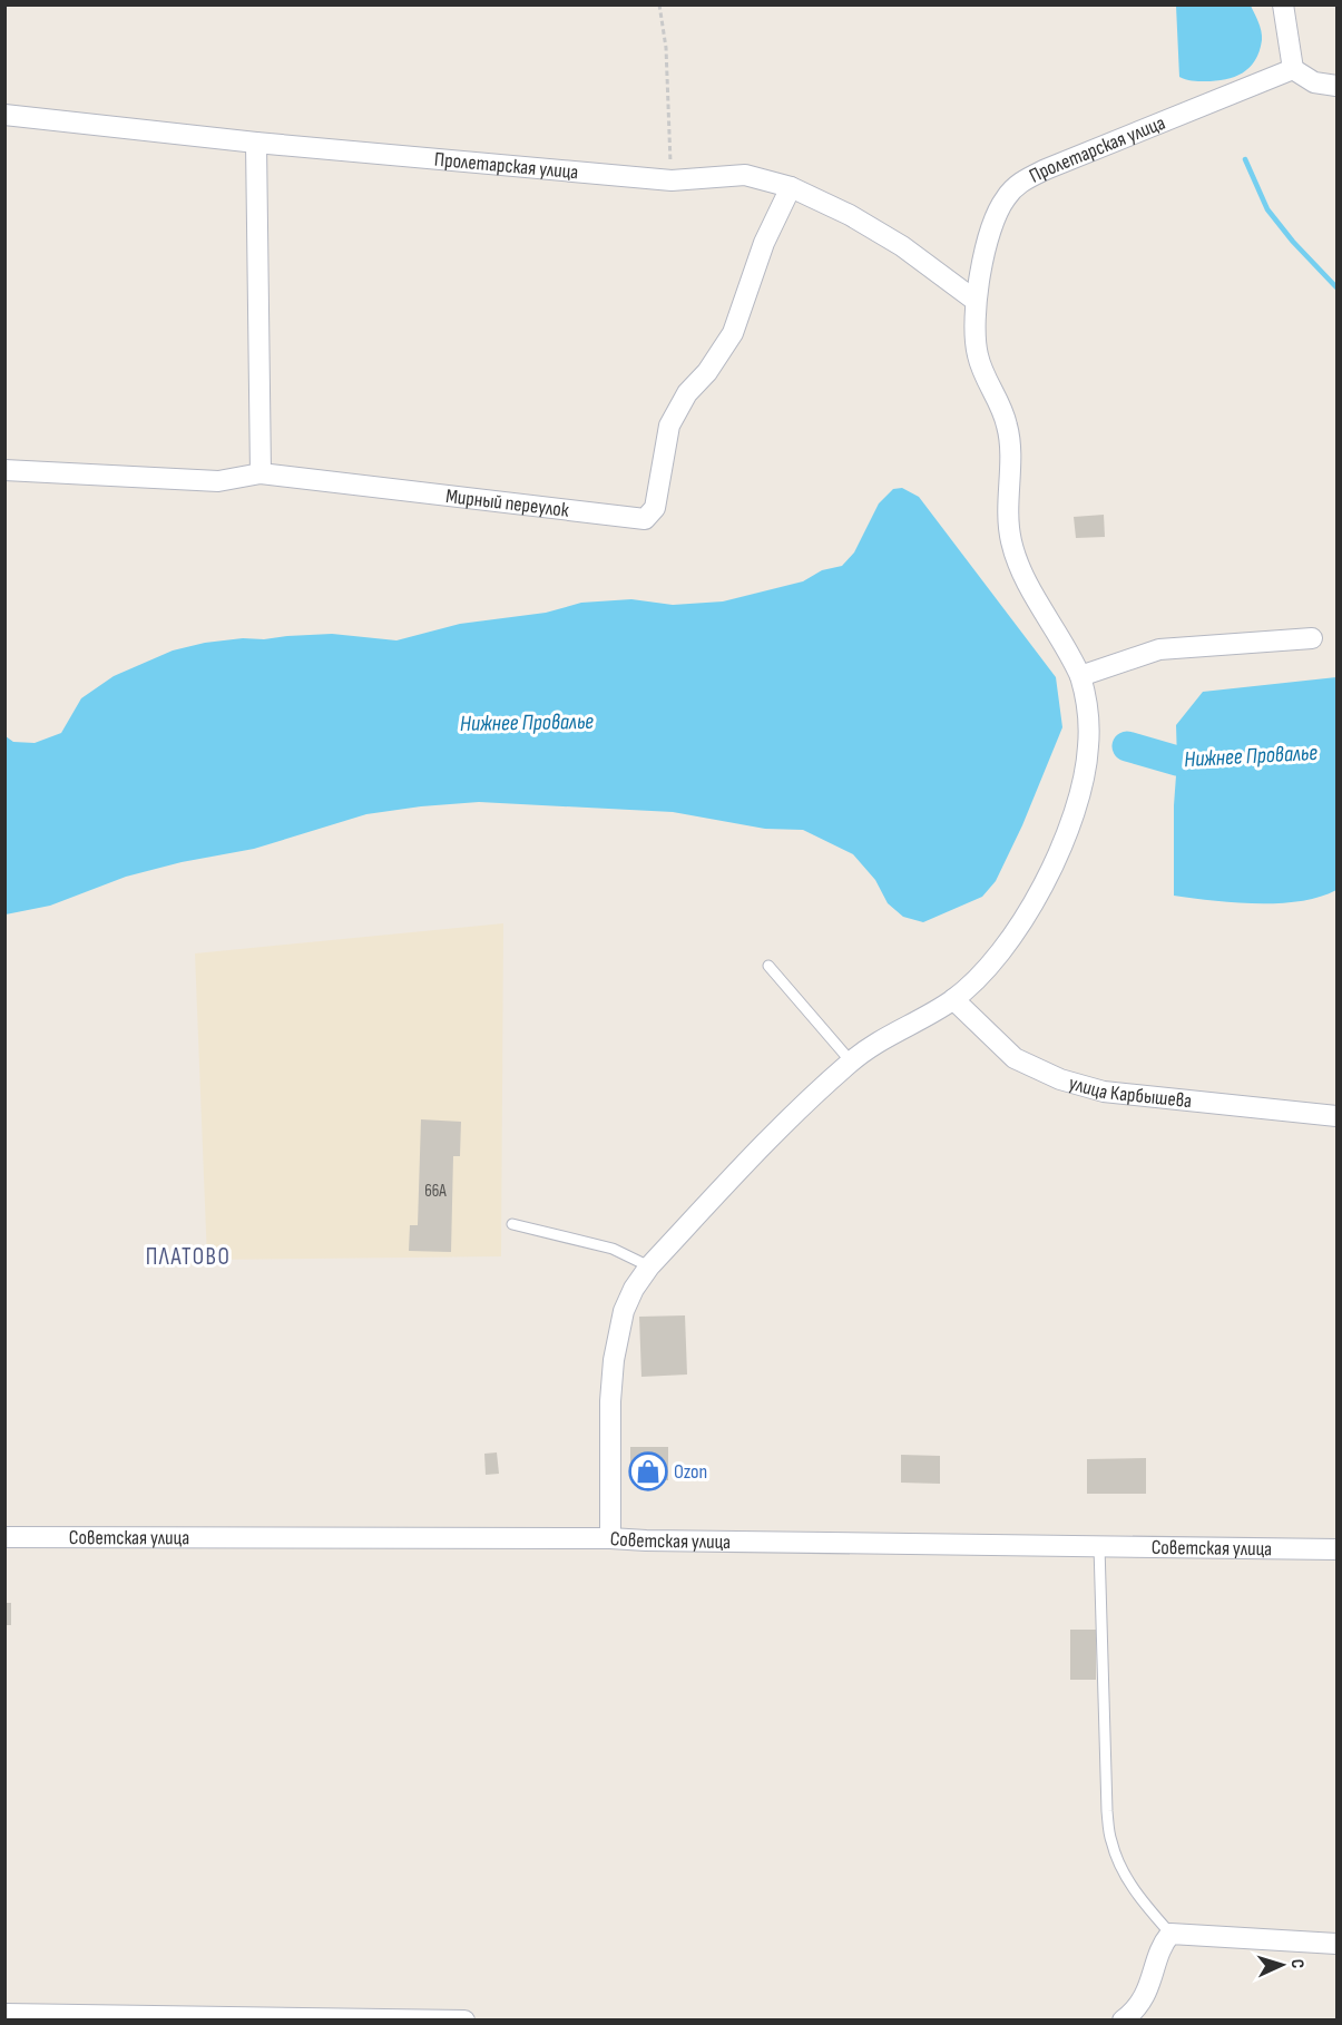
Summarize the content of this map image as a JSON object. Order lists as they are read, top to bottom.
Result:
{
  "streets": {
    "street": [
      "Пролетарская улица",
      "Мирный переулок",
      "улица Карбышева",
      "Советская улица"
    ]
  },
  "crossings": [
    ["Пролетарская улица", "Мирный переулок"],
    ["Пролетарская улица", "улица Карбышева"],
    ["Пролетарская улица", "Советская улица"]
  ],
  "districts": ["ПЛАТОВО"],
  "water": ["Нижнее Провалье"],
  "places": {
    "shop": ["Ozon"]
  },
  "house_numbers": ["66А"],
  "north": "right"
}
